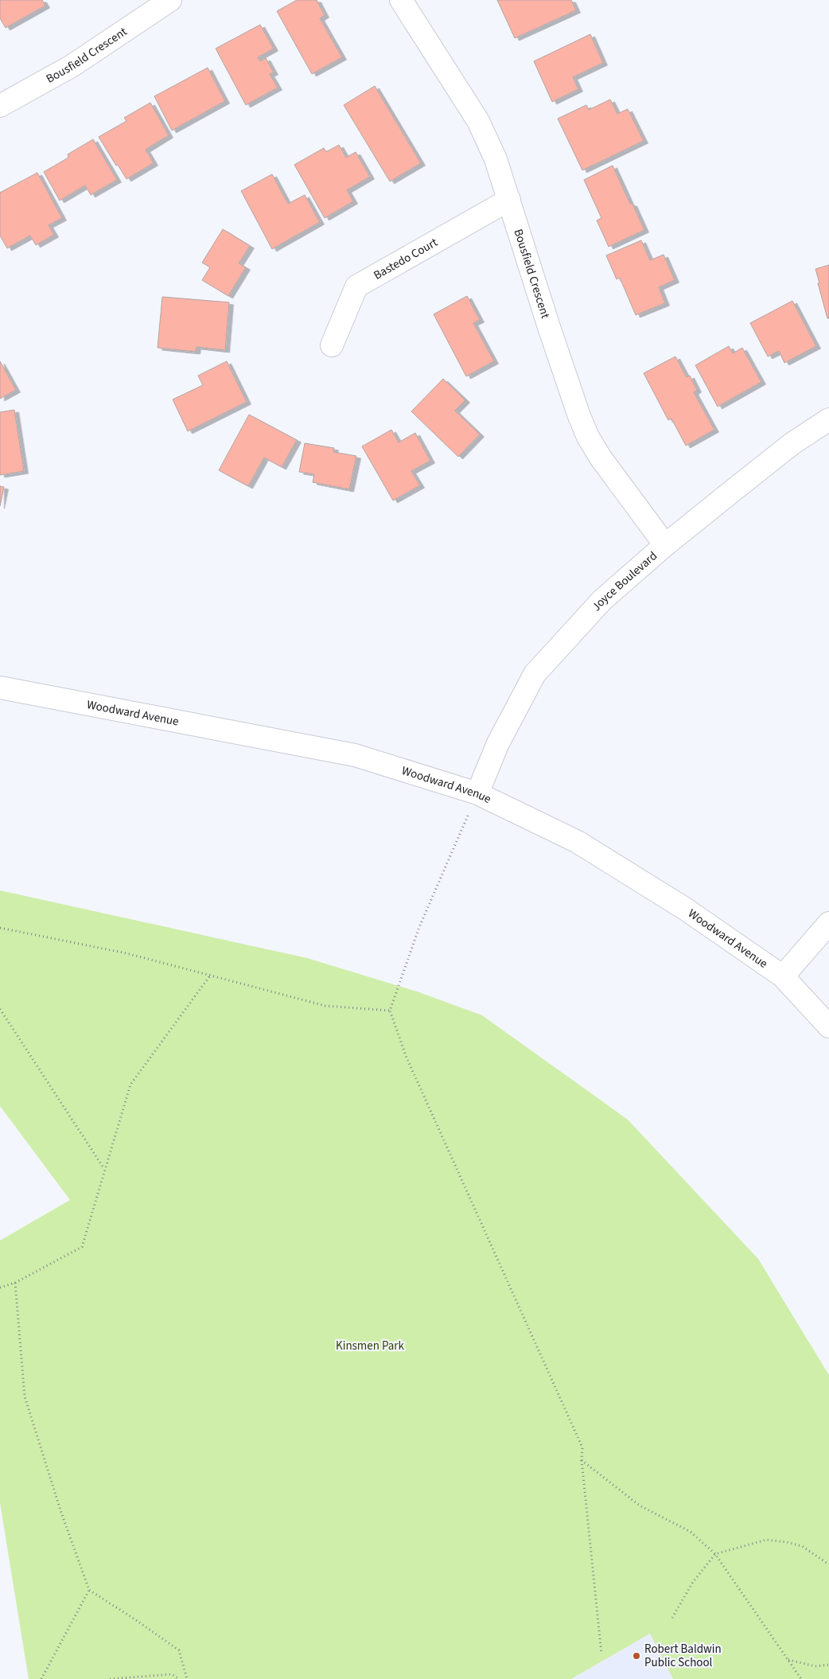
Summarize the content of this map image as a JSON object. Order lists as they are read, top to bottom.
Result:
{
  "streets": {
    "street": [
      "Bousfield Crescent",
      "Bastedo Court",
      "Joyce Boulevard",
      "Woodward Avenue"
    ]
  },
  "crossings": [
    ["Bousfield Crescent", "Bastedo Court"],
    ["Bousfield Crescent", "Joyce Boulevard"],
    ["Joyce Boulevard", "Woodward Avenue"]
  ],
  "parks": ["Kinsmen Park"],
  "places": ["Robert Baldwin Public School"]
}
